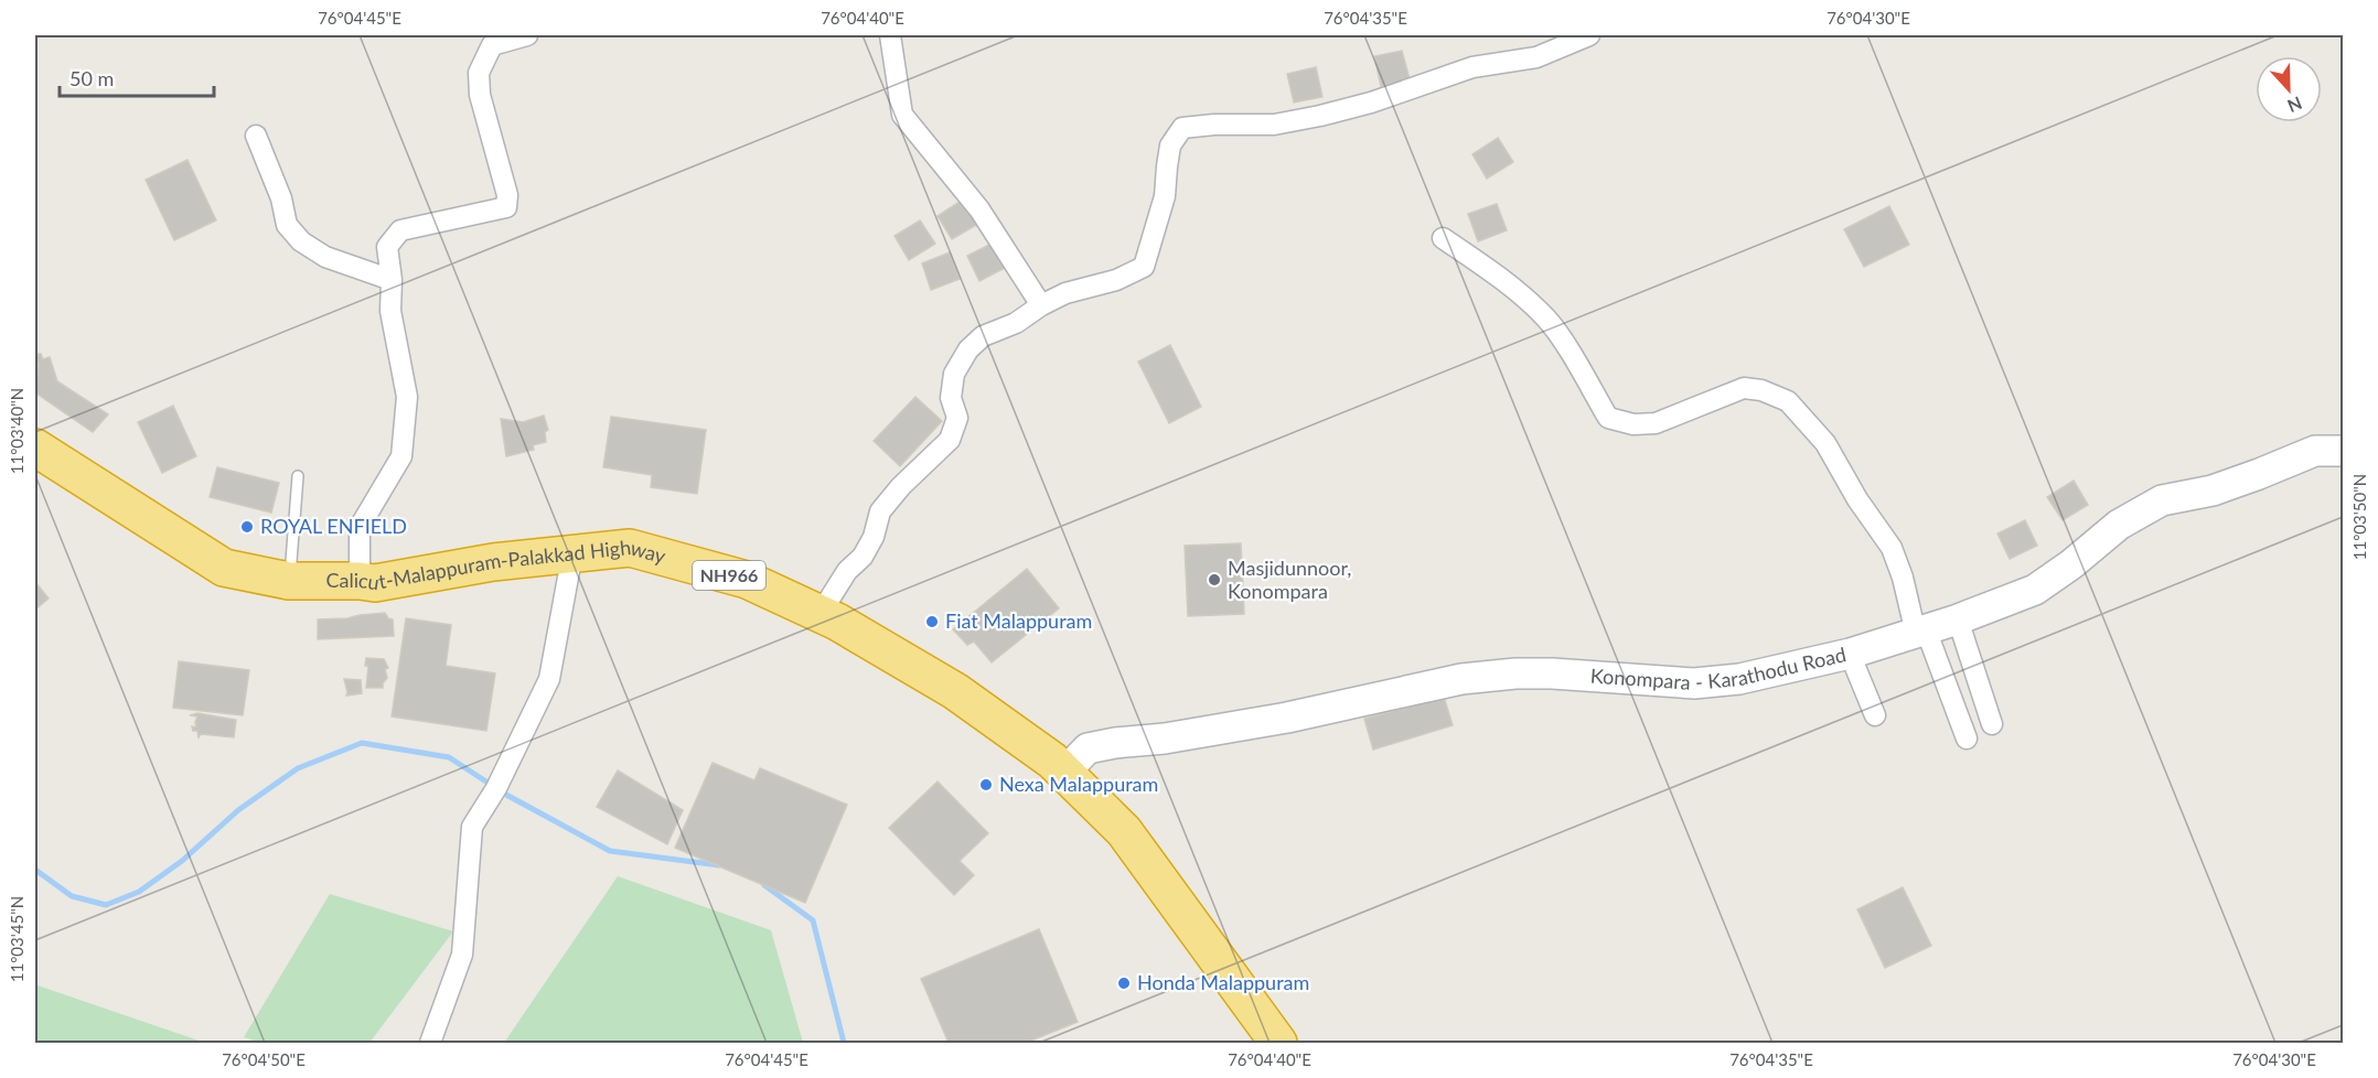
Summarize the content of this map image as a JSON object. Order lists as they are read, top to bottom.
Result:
{
  "streets": {
    "highway": ["Calicut-Malappuram-Palakkad Highway", "NH966"],
    "main road": ["Konompara - Karathodu Road"]
  },
  "crossings": [
    ["Calicut-Malappuram-Palakkad Highway", "Konompara - Karathodu Road"]
  ],
  "places": [
    "ROYAL ENFIELD",
    "Masjidunnoor, Konompara",
    "Fiat Malappuram",
    "Nexa Malappuram",
    "Honda Malappuram"
  ],
  "scale_bar": "50 m",
  "north": "bottom",
  "coordinates": [
    "76°04'45\"E",
    "76°04'40\"E",
    "76°04'35\"E",
    "76°04'30\"E",
    "11°03'40\"N",
    "11°03'50\"N",
    "11°03'45\"N",
    "76°04'50\"E"
  ]
}
